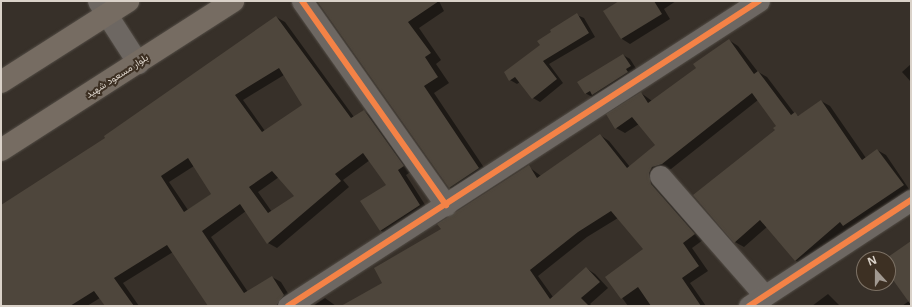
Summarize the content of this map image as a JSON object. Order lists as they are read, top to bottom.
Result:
{
  "streets": {
    "main road": ["بلوار مسعود شهید"]
  },
  "north": "top"
}
